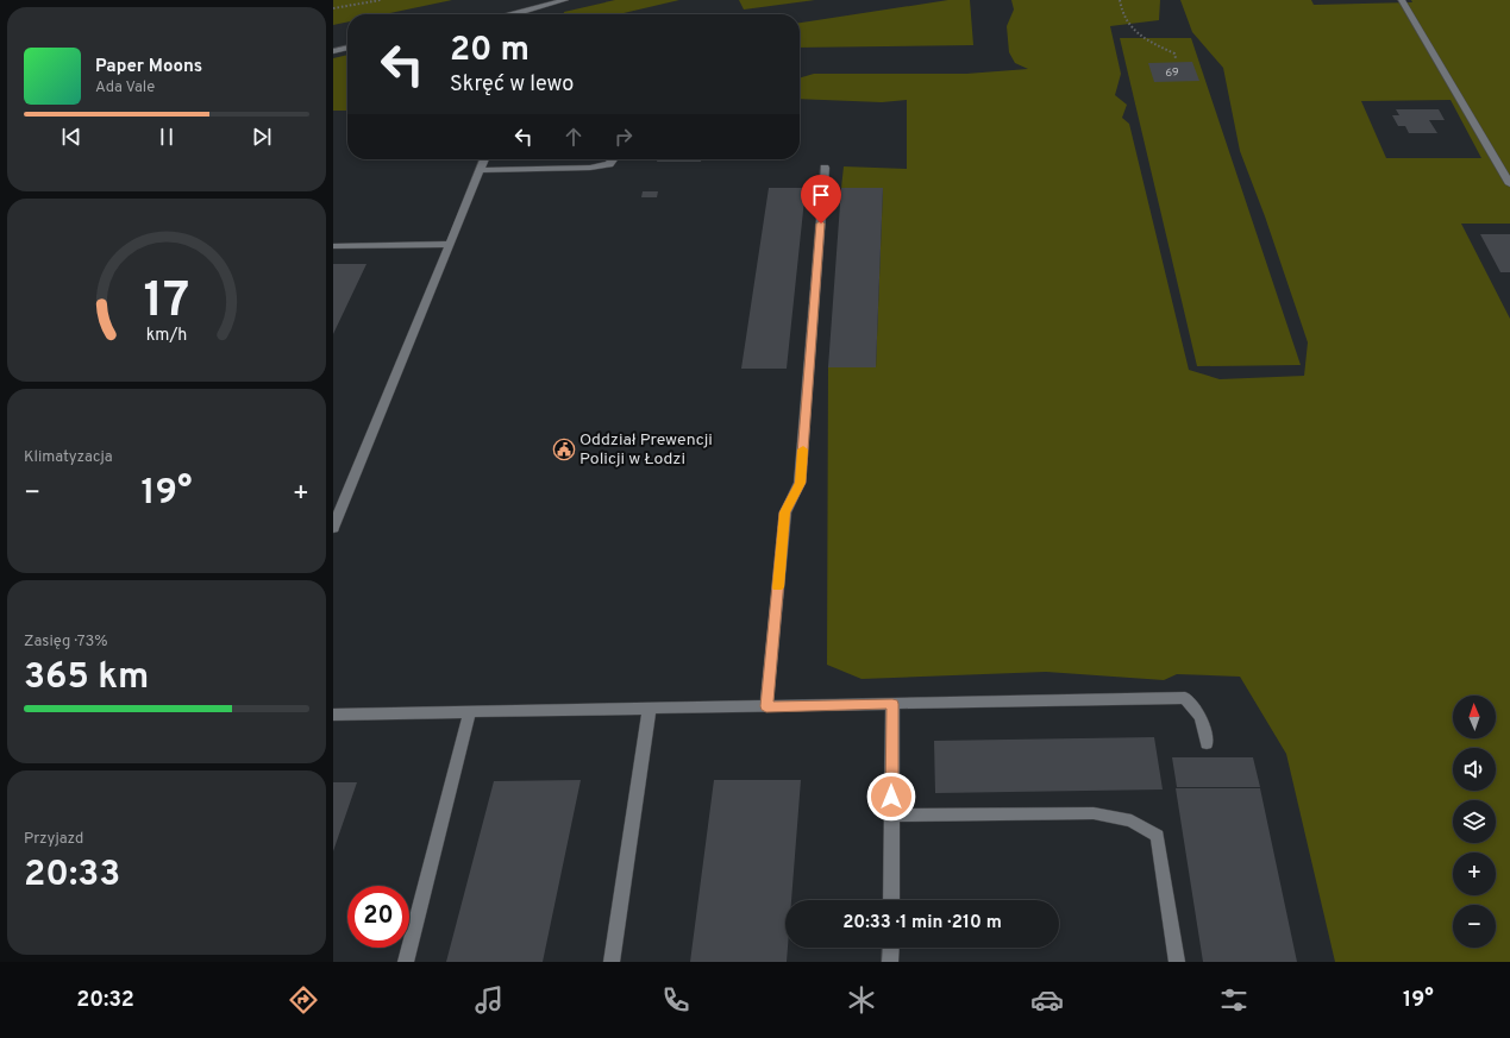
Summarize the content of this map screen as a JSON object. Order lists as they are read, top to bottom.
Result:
{
  "places": {
    "public building": ["Oddział Prewencji Policji w Łodzi"]
  },
  "house_numbers": ["69"],
  "north": "top",
  "page": {
    "turn": ["20 m", "Skręć w lewo"],
    "song": ["Paper Moons", "Ada Vale"],
    "tile": [
      "Klimatyzacja",
      ["Zasięg · 73%", "365 km"],
      ["Przyjazd", "20:33"]
    ],
    "heat": ["−", "19°", "+"],
    "map_buttons": ["+", "−"],
    "limit": "20",
    "trip": "20:33 · 1 min · 210 m",
    "tabs": ["20:32", "19°"],
    "gauge": ["17", "km/h"]
  }
}
